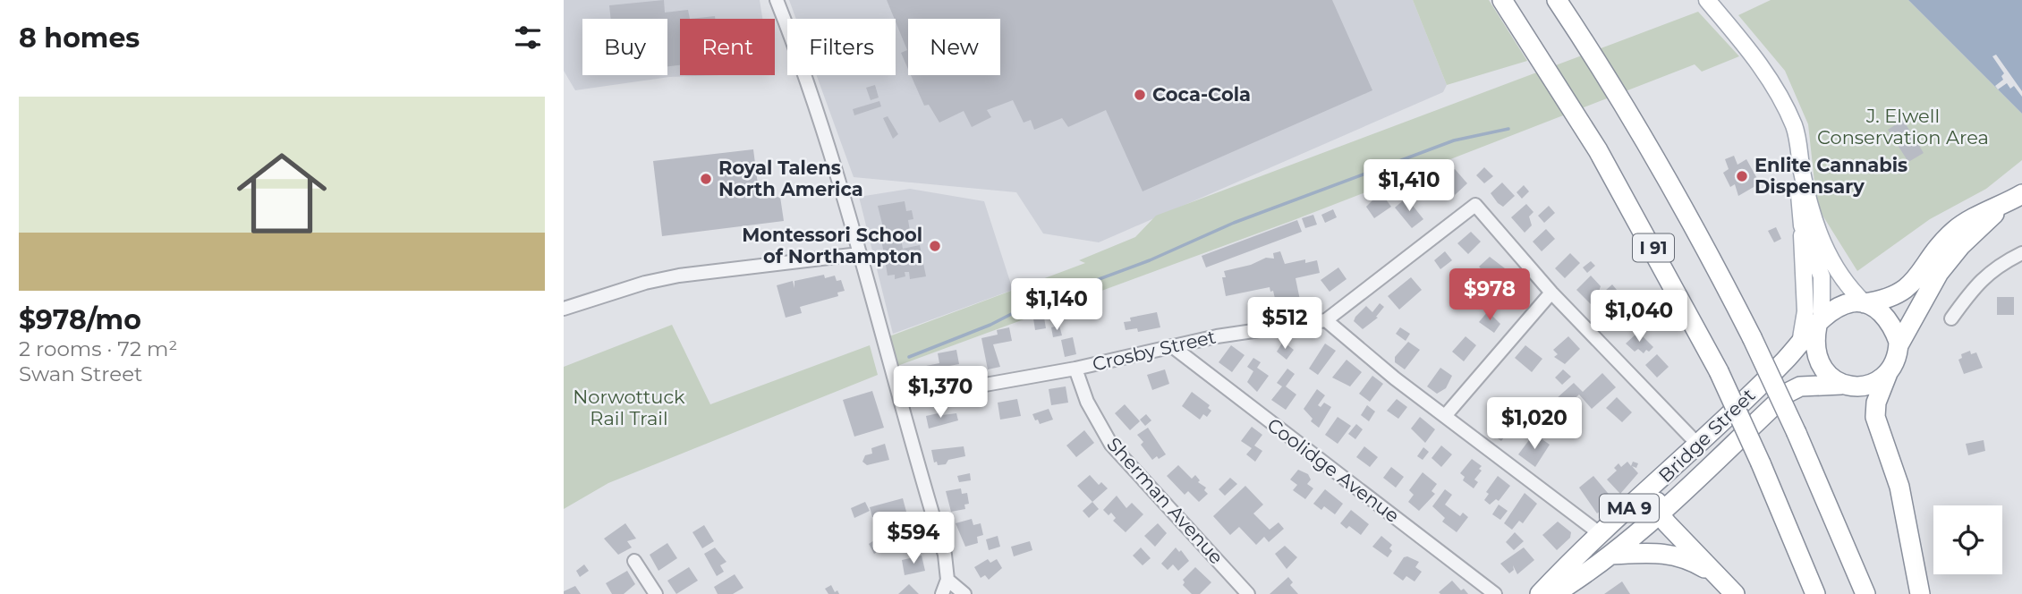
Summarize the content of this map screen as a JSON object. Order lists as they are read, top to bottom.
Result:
{
  "streets": {
    "highway": ["I 91", "Bridge Street", "MA 9"],
    "street": ["Crosby Street", "Coolidge Avenue", "Sherman Avenue"]
  },
  "crossings": [
    ["Crosby Street", "Coolidge Avenue"],
    ["Crosby Street", "Sherman Avenue"]
  ],
  "parks": ["J. Elwell Conservation Area", "Norwottuck Rail Trail"],
  "places": [
    "Coca-Cola",
    "Enlite Cannabis Dispensary",
    "Royal Talens North America",
    "Montessori School of Northampton"
  ],
  "page": {
    "heading": "8 homes",
    "chip": [
      "Buy",
      "Rent",
      "Filters",
      "New"
    ],
    "list": [
      {
        "name": "$978/mo",
        "note": "2 rooms · 72 m² · Swan Street"
      }
    ],
    "price": [
      "$1,410",
      "$978",
      "$1,140",
      "$1,040",
      "$512",
      "$1,370",
      "$1,020",
      "$594"
    ]
  }
}
